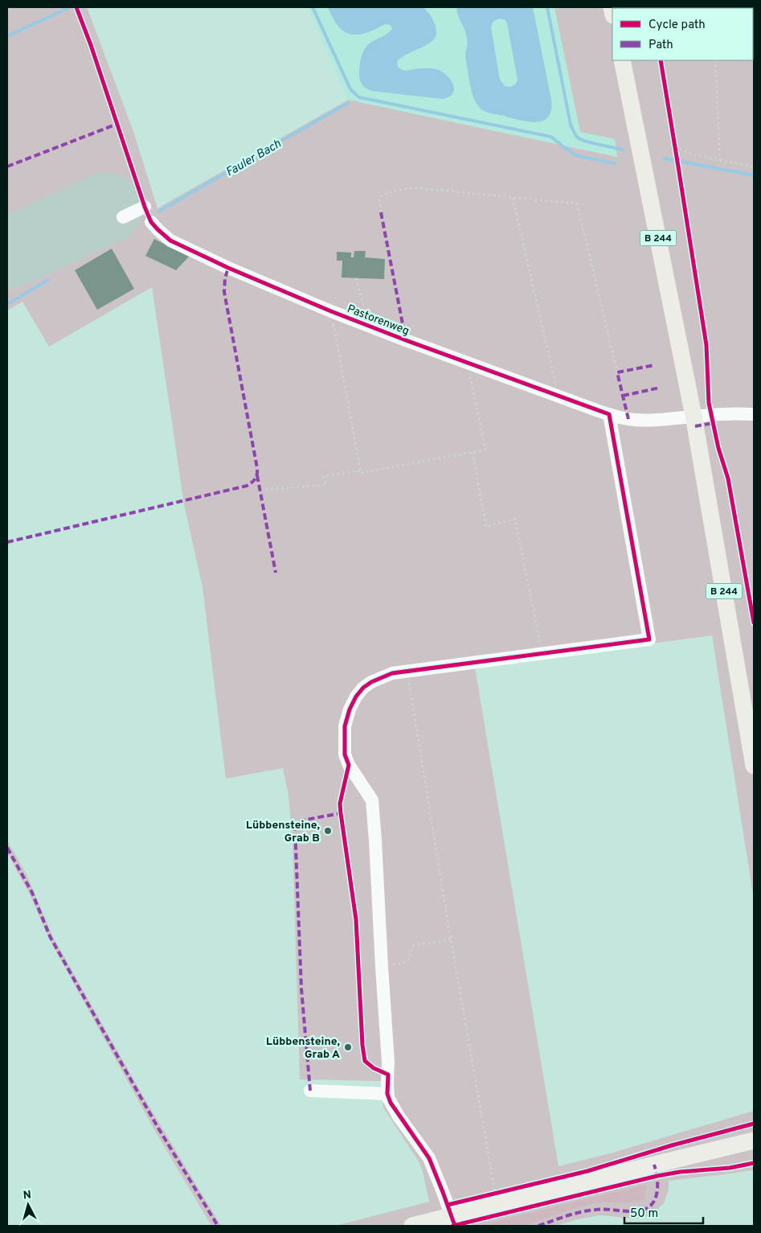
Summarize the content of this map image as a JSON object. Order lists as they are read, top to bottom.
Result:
{
  "streets": {
    "main road": ["B 244"],
    "street": ["Pastorenweg"]
  },
  "crossings": [
    ["B 244", "Pastorenweg"]
  ],
  "water": ["Fauler Bach"],
  "places": ["Lübbensteine, Grab B", "Lübbensteine, Grab A"],
  "legend": ["Cycle path", "Path"],
  "scale_bar": "50 m",
  "north": "top"
}
